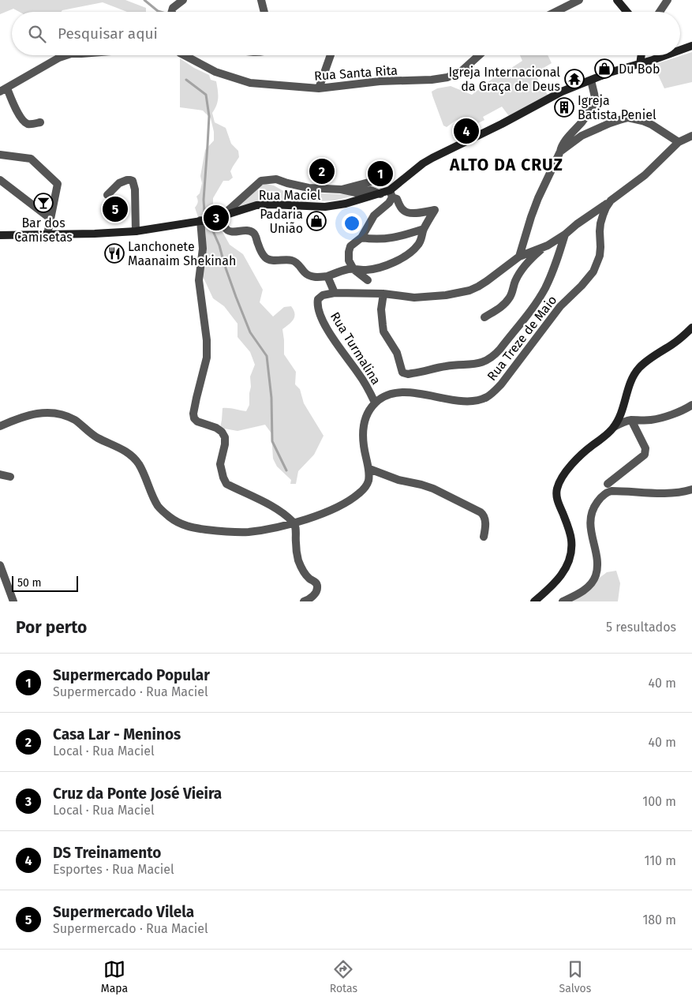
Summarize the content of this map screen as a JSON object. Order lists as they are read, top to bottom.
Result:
{
  "streets": {
    "main road": ["Rua Maciel"],
    "street": ["Rua Santa Rita", "Rua Treze de Maio", "Rua Turmalina"]
  },
  "crossings": [
    ["Rua Treze de Maio", "Rua Turmalina"]
  ],
  "districts": ["ALTO DA CRUZ"],
  "places": {
    "shop": ["Du Bob", "Padaria União"],
    "temple": ["Igreja Internacional da Graça de Deus"],
    "building": ["Igreja Batista Peniel"],
    "bar": ["Bar dos Camisetas"],
    "restaurant": ["Lanchonete Maanaim Shekinah"]
  },
  "scale_bar": "50 m",
  "page": {
    "search": "Pesquisar aqui",
    "pins": [
      "4",
      "2",
      "1",
      "5",
      "3"
    ],
    "scale": "50 m",
    "heading": ["Por perto", "5 resultados"],
    "list": [
      {
        "mark": "1",
        "name": "Supermercado Popular",
        "note": "Supermercado · Rua Maciel",
        "value": "40 m"
      },
      {
        "mark": "2",
        "name": "Casa Lar - Meninos",
        "note": "Local · Rua Maciel",
        "value": "40 m"
      },
      {
        "mark": "3",
        "name": "Cruz da Ponte José Vieira",
        "note": "Local · Rua Maciel",
        "value": "100 m"
      },
      {
        "mark": "4",
        "name": "DS Treinamento",
        "note": "Esportes · Rua Maciel",
        "value": "110 m"
      },
      {
        "mark": "5",
        "name": "Supermercado Vilela",
        "note": "Supermercado · Rua Maciel",
        "value": "180 m"
      }
    ],
    "nav": ["Mapa", "Rotas", "Salvos"]
  }
}
